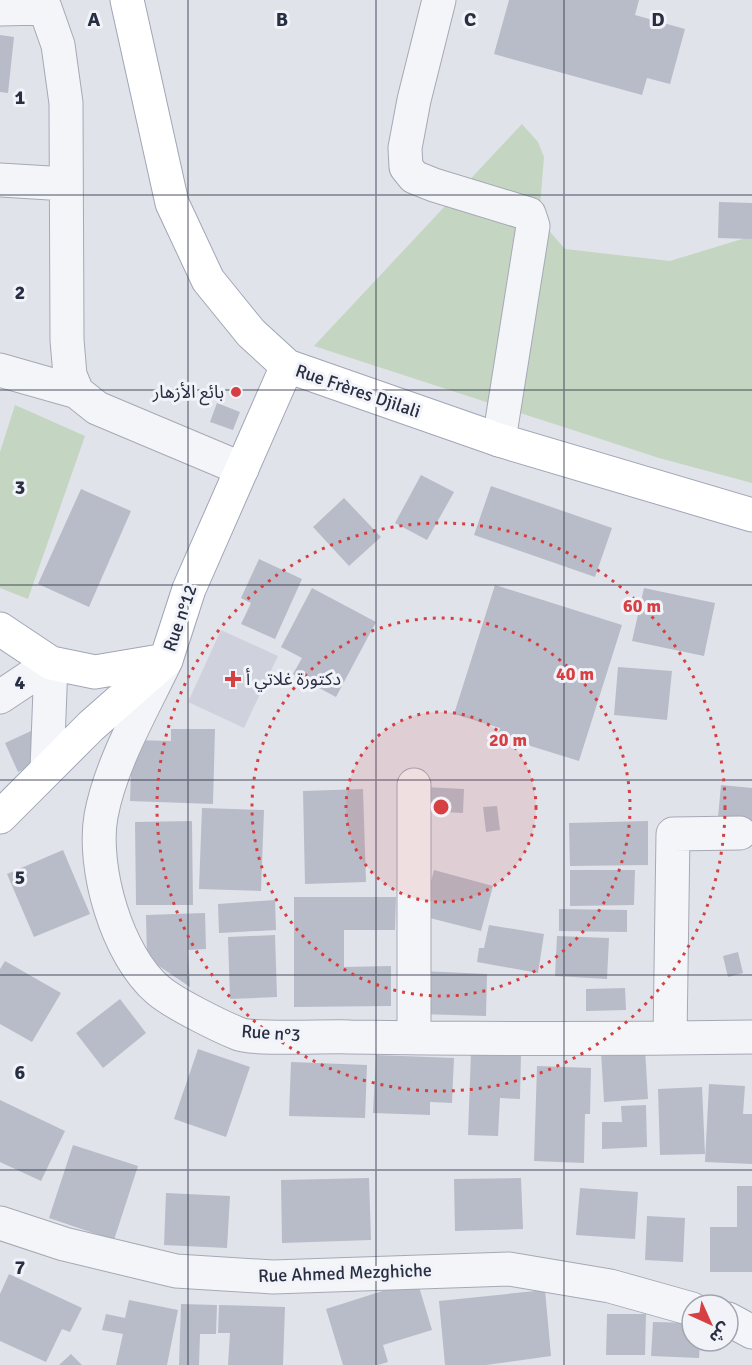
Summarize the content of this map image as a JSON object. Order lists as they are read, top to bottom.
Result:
{
  "streets": {
    "main road": ["Rue Frères Djilali", "Rue n°12"],
    "street": ["Rue n°3", "Rue Ahmed Mezghiche"]
  },
  "crossings": [
    ["Rue Frères Djilali", "Rue n°12"],
    ["Rue n°12", "Rue n°3"]
  ],
  "places": {
    "other": ["بائع الأزهار"],
    "health": ["دكتورة غلاتي أ"]
  },
  "north": "bottom right",
  "grid": {
    "columns": [
      "A",
      "B",
      "C",
      "D"
    ],
    "rows": [
      "1",
      "2",
      "3",
      "4",
      "5",
      "6",
      "7"
    ]
  },
  "rings": ["60 m", "40 m", "20 m"]
}
